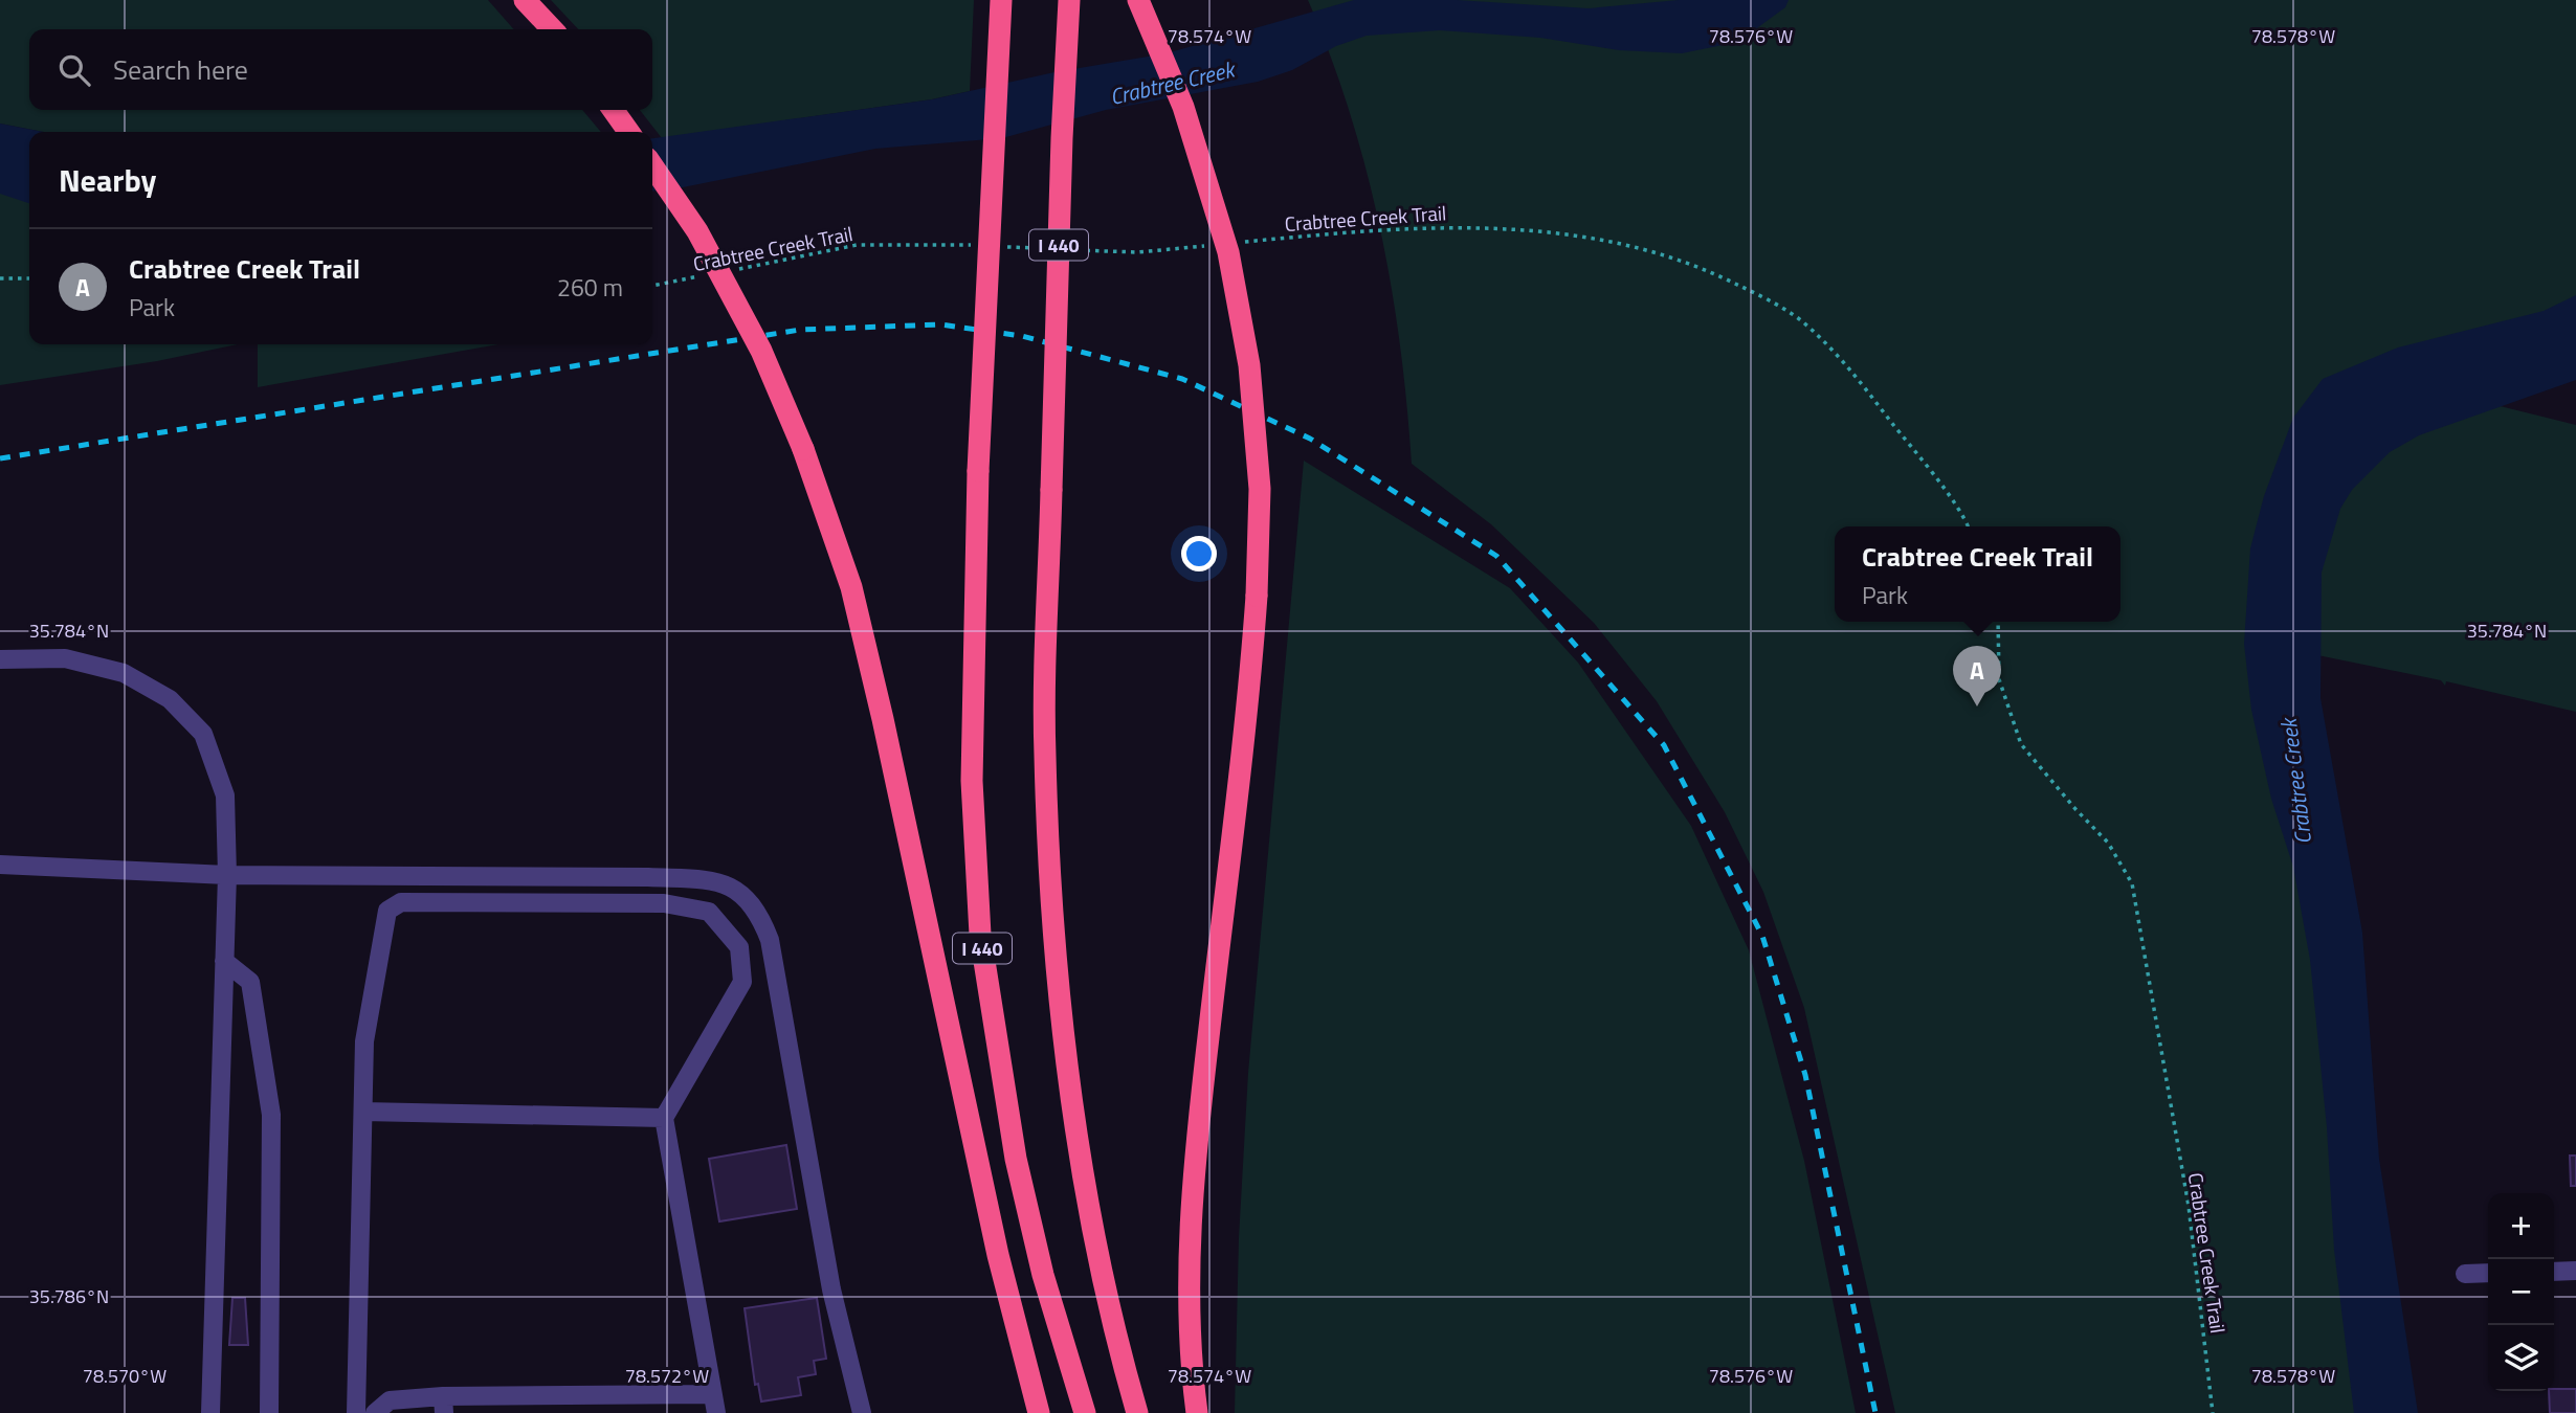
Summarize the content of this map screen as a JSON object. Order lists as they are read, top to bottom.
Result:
{
  "streets": {
    "highway": ["I 440"],
    "path": ["Crabtree Creek Trail"]
  },
  "water": ["Crabtree Creek"],
  "page": {
    "search": "Search here",
    "heading": "Nearby",
    "list": [
      {
        "mark": "A",
        "name": "Crabtree Creek Trail",
        "note": "Park",
        "value": "260 m"
      }
    ],
    "popup": ["Crabtree Creek Trail", "Park"],
    "pins": "A",
    "map_buttons": ["+", "−"]
  },
  "coordinates": [
    "78.574°W",
    "78.576°W",
    "78.578°W",
    "35.784°N",
    "35.786°N",
    "78.570°W",
    "78.572°W"
  ]
}
